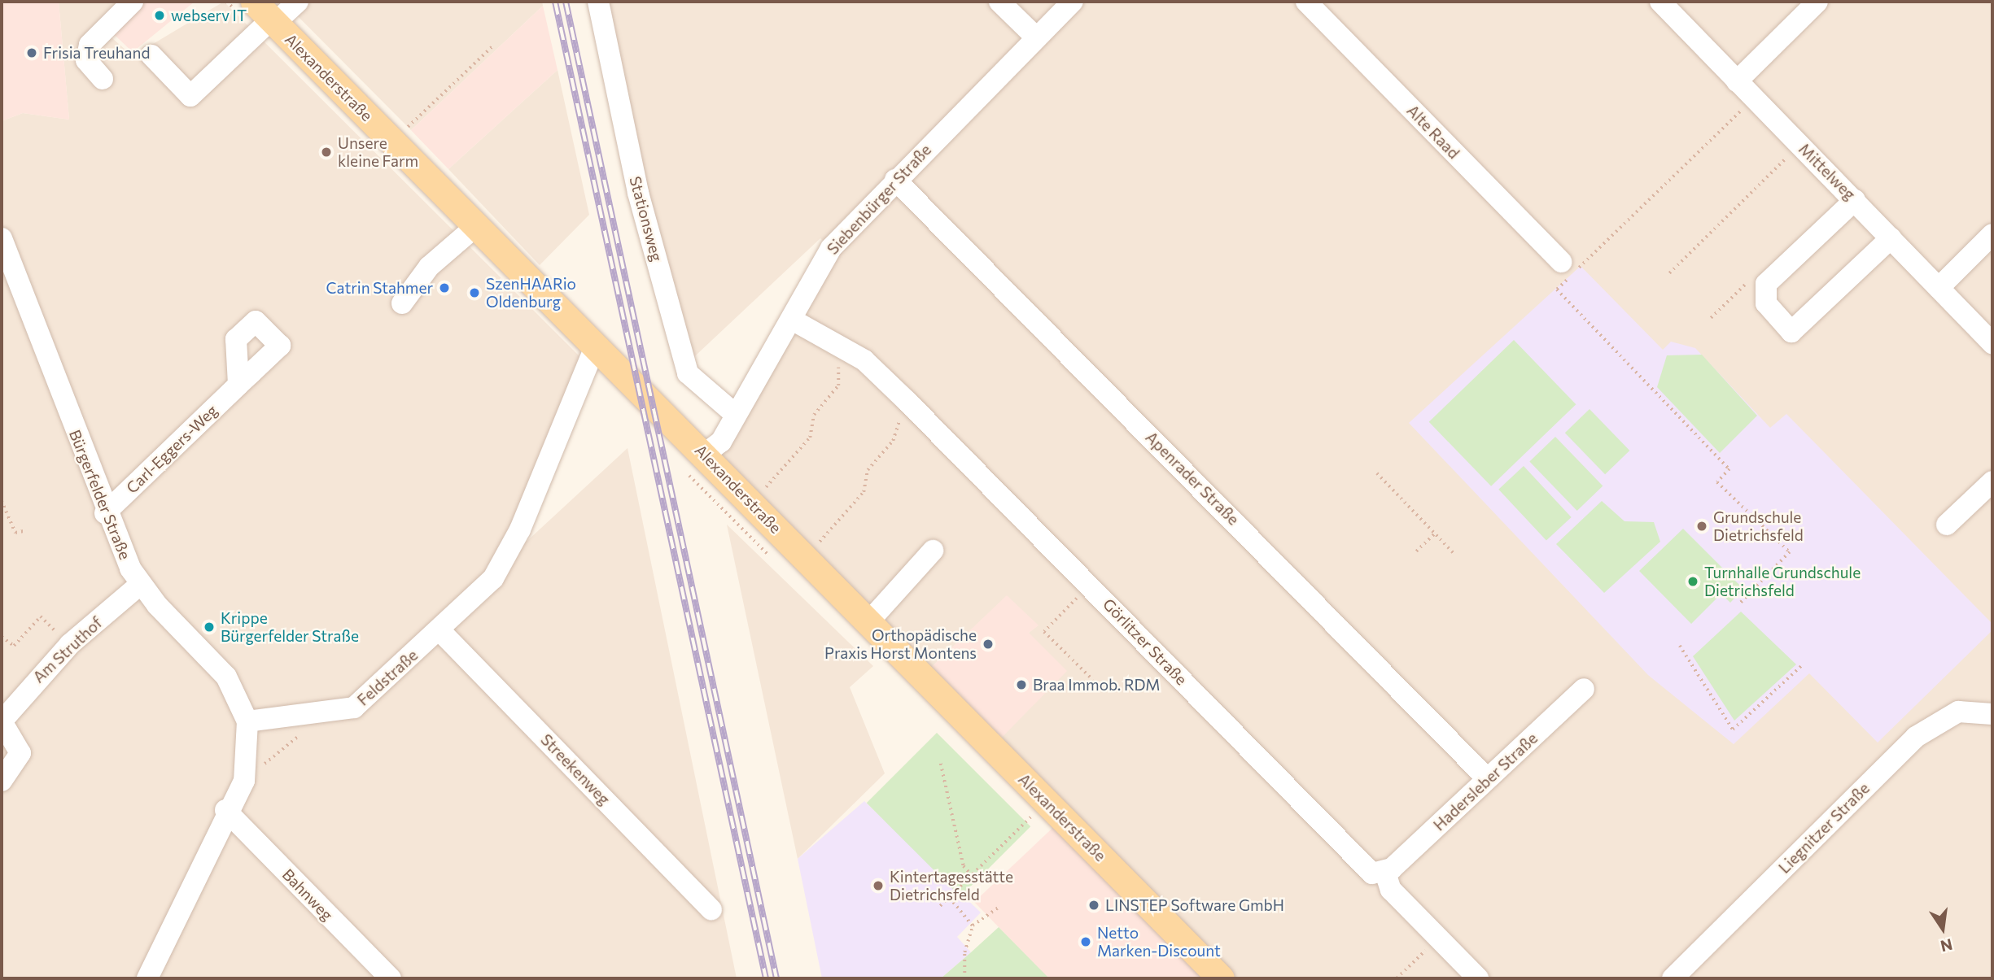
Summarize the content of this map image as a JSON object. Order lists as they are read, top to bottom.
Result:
{
  "streets": {
    "main road": ["Alexanderstraße"],
    "street": [
      "Alte Raad",
      "Mittelweg",
      "Siebenbürger Straße",
      "Stationsweg",
      "Carl-Eggers-Weg",
      "Apenrader Straße",
      "Bürgerfelder Straße",
      "Görlitzer Straße",
      "Am Struthof",
      "Feldstraße",
      "Streekenweg",
      "Hadersleber Straße",
      "Liegnitzer Straße",
      "Bahnweg"
    ]
  },
  "crossings": [
    ["Alexanderstraße", "Siebenbürger Straße"],
    ["Alexanderstraße", "Feldstraße"],
    ["Siebenbürger Straße", "Stationsweg"],
    ["Siebenbürger Straße", "Apenrader Straße"],
    ["Siebenbürger Straße", "Görlitzer Straße"],
    ["Carl-Eggers-Weg", "Bürgerfelder Straße"],
    ["Apenrader Straße", "Hadersleber Straße"],
    ["Bürgerfelder Straße", "Am Struthof"],
    ["Bürgerfelder Straße", "Feldstraße"],
    ["Görlitzer Straße", "Hadersleber Straße"],
    ["Feldstraße", "Streekenweg"]
  ],
  "places": [
    "webserv IT",
    "Frisia Treuhand",
    "Unsere kleine Farm",
    "Catrin Stahmer",
    "SzenHAARio Oldenburg",
    "Grundschule Dietrichsfeld",
    "Turnhalle Grundschule Dietrichsfeld",
    "Krippe Bürgerfelder Straße",
    "Orthopädische Praxis Horst Montens",
    "Braa Immob. RDM",
    "Kintertagesstätte Dietrichsfeld",
    "LINSTEP Software GmbH",
    "Netto Marken-Discount"
  ],
  "north": "bottom"
}
